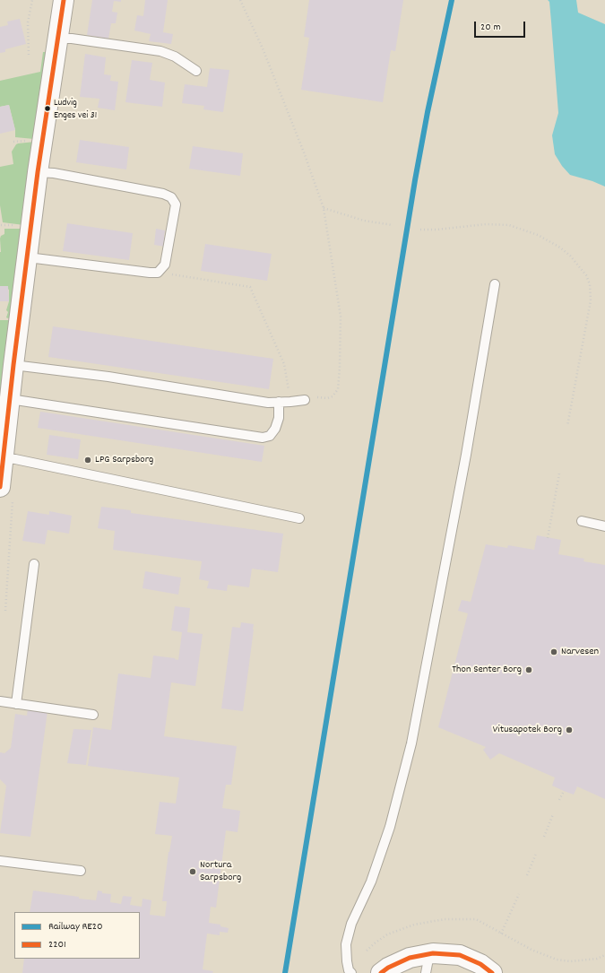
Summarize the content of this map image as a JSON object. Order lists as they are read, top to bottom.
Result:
{
  "places": [
    "Ludvig Enges vei 31",
    "LPG Sarpsborg",
    "Narvesen",
    "Thon Senter Borg",
    "Vitusapotek Borg",
    "Nortura Sarpsborg"
  ],
  "lines": ["rail line RE20", "transit line 2201"],
  "legend": ["Railway RE20", "2201"],
  "scale_bar": "20 m"
}
